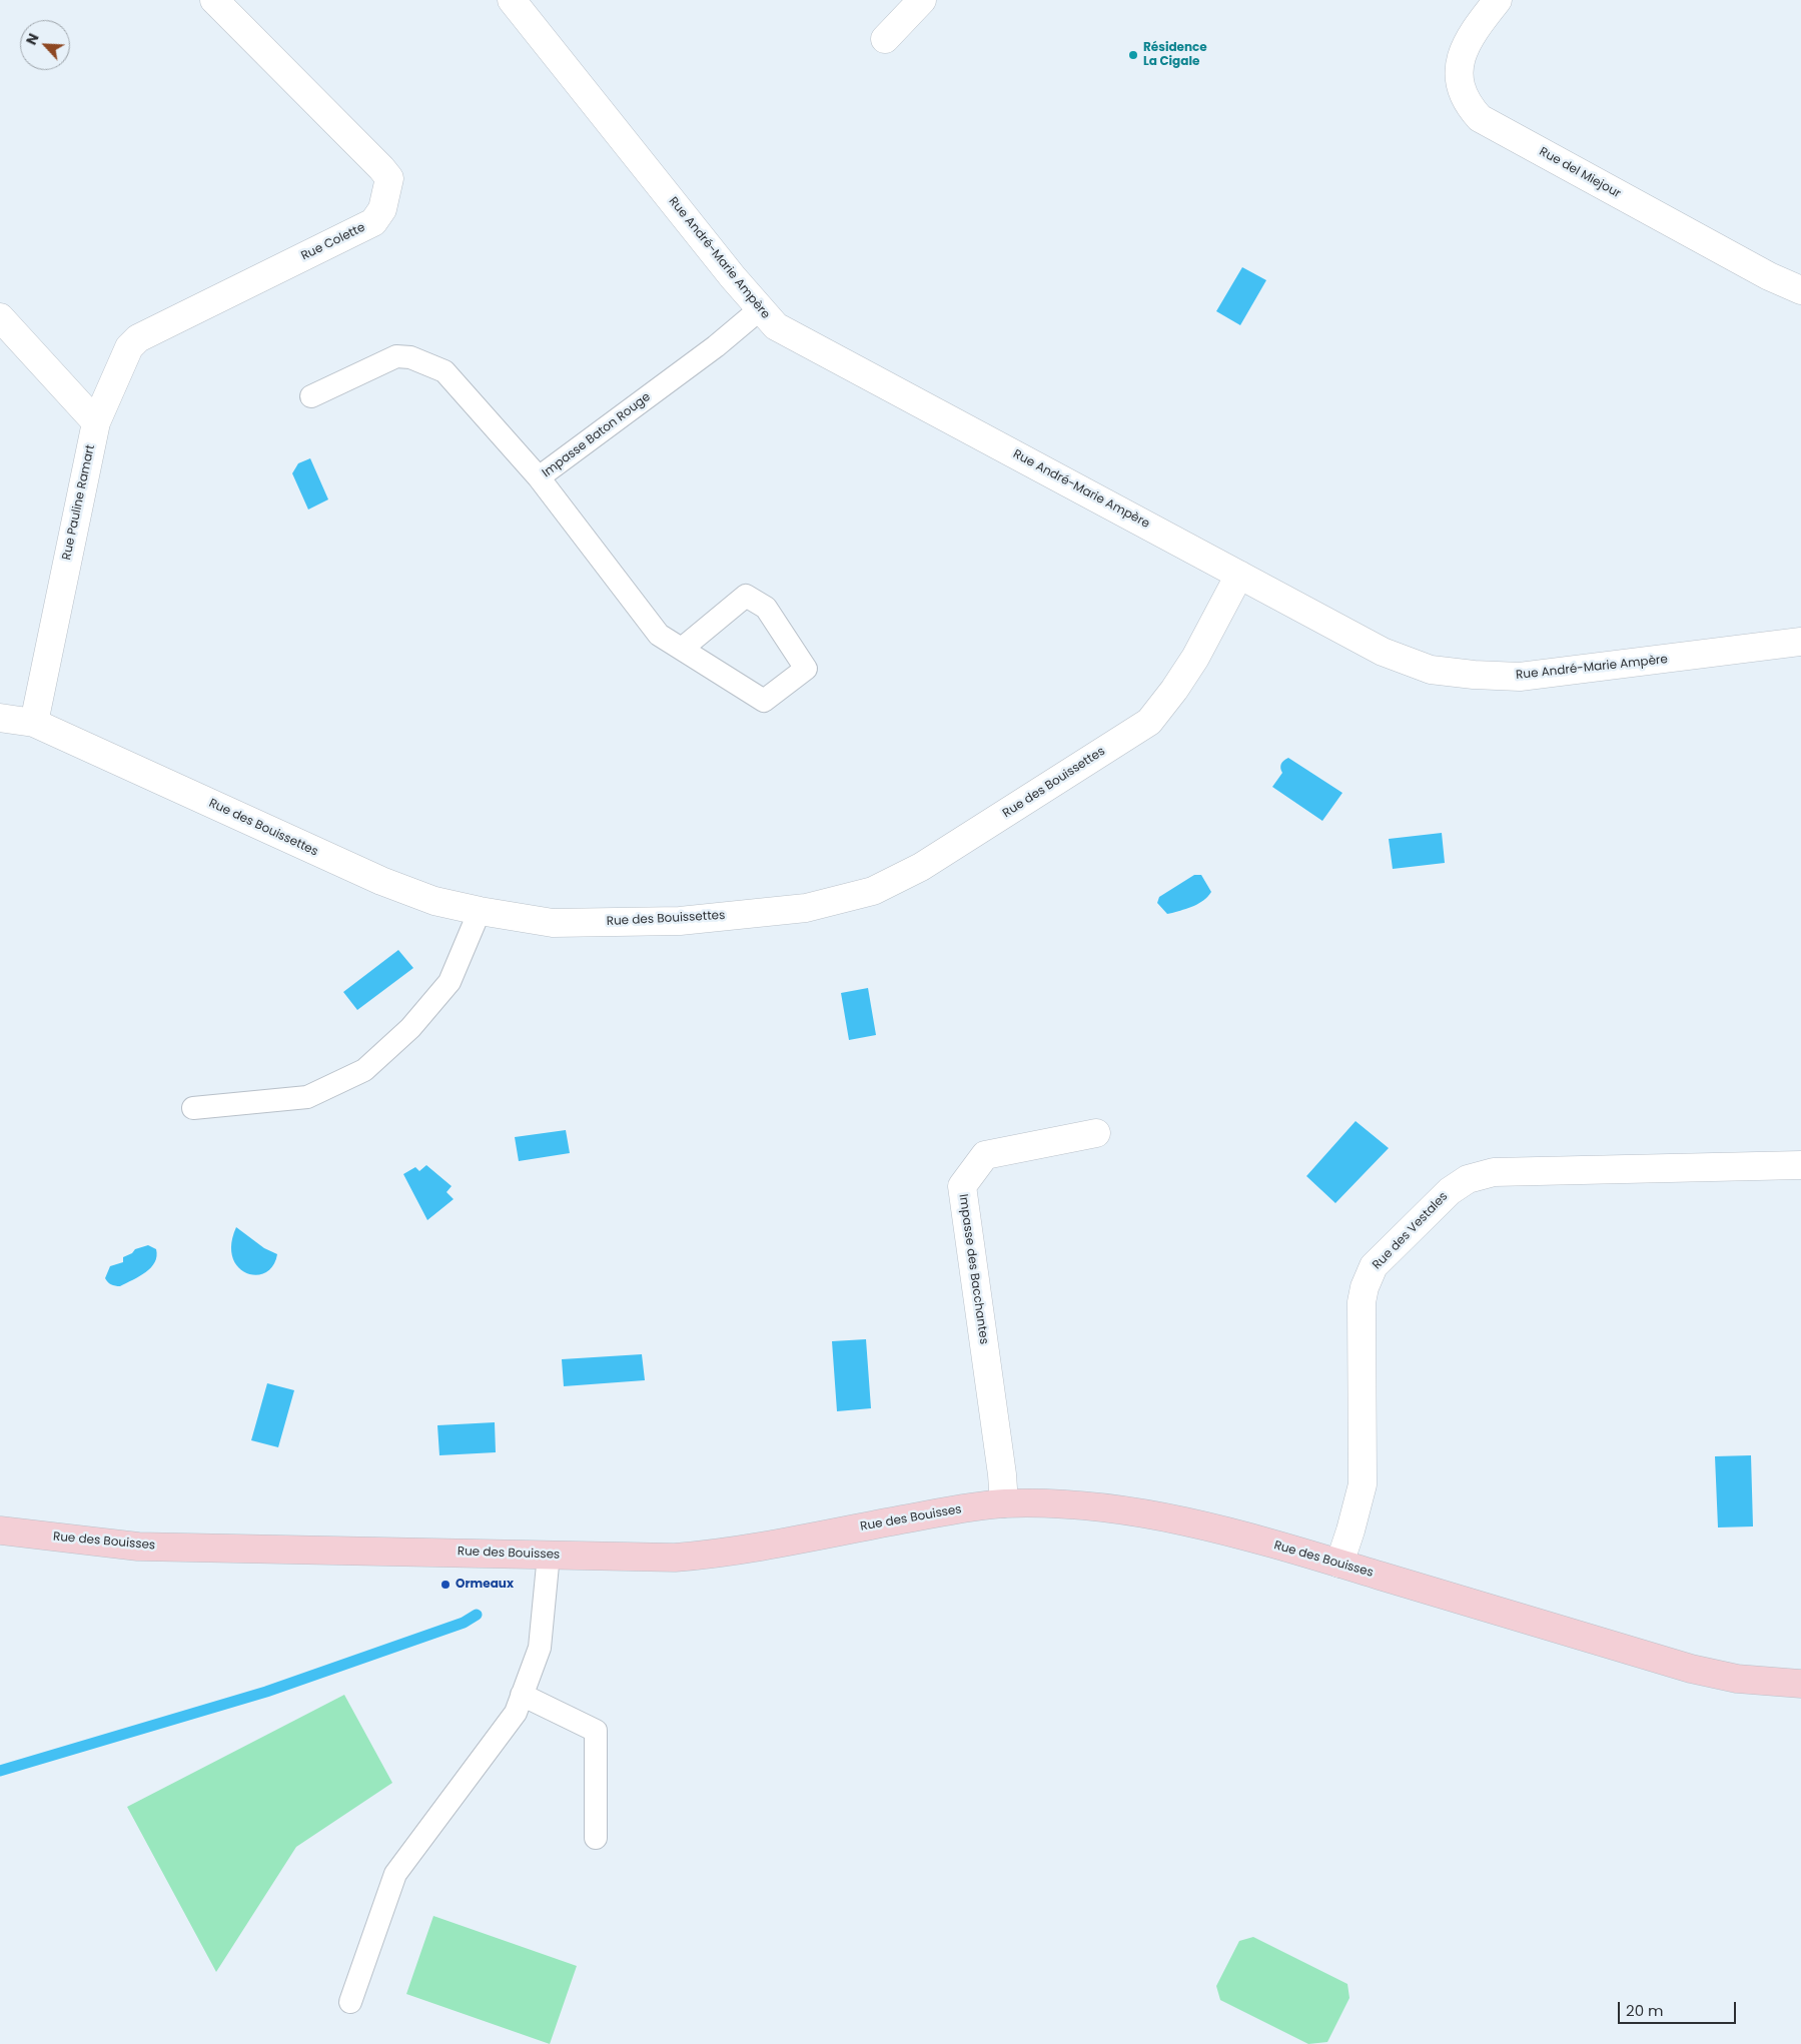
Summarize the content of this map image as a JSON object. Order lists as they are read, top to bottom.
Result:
{
  "streets": {
    "street": [
      "Rue del Miejour",
      "Rue Colette",
      "Rue André-Marie Ampère",
      "Rue Pauline Ramart",
      "Rue des Bouissettes",
      "Rue des Vestales",
      "Impasse des Bacchantes",
      "Rue des Bouisses"
    ],
    "lane": ["Impasse Baton Rouge"]
  },
  "crossings": [
    ["Rue Colette", "Rue Pauline Ramart"],
    ["Rue André-Marie Ampère", "Impasse Baton Rouge"],
    ["Rue André-Marie Ampère", "Rue des Bouissettes"],
    ["Rue Pauline Ramart", "Rue des Bouissettes"],
    ["Rue des Vestales", "Rue des Bouisses"],
    ["Impasse des Bacchantes", "Rue des Bouisses"]
  ],
  "places": ["Résidence La Cigale", "Ormeaux"],
  "scale_bar": "20 m",
  "north": "top left"
}
